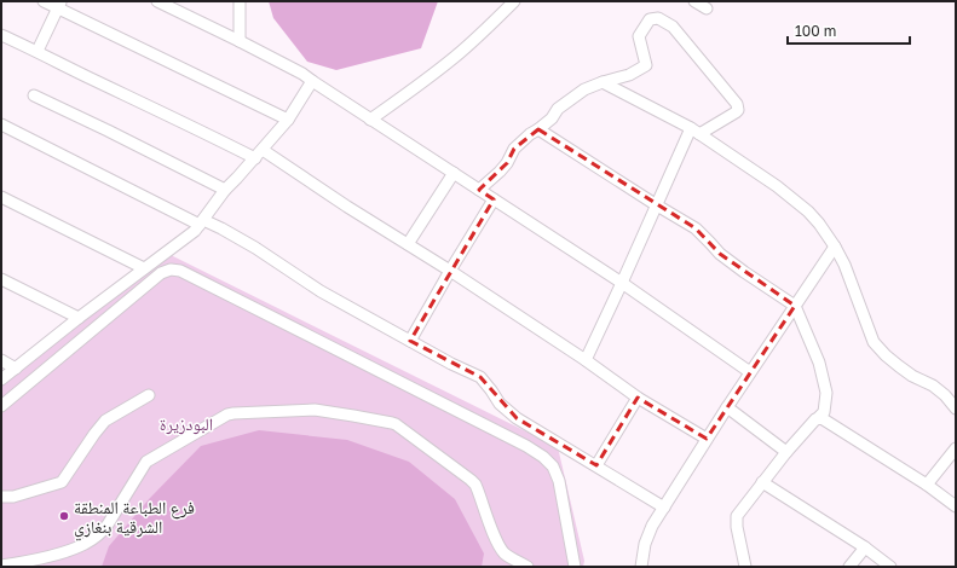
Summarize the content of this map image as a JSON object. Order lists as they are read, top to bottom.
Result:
{
  "parks": ["البودزيرة"],
  "places": ["فرع الطباعة المنطقة الشرقية بنغازي"],
  "scale_bar": "100 m"
}
